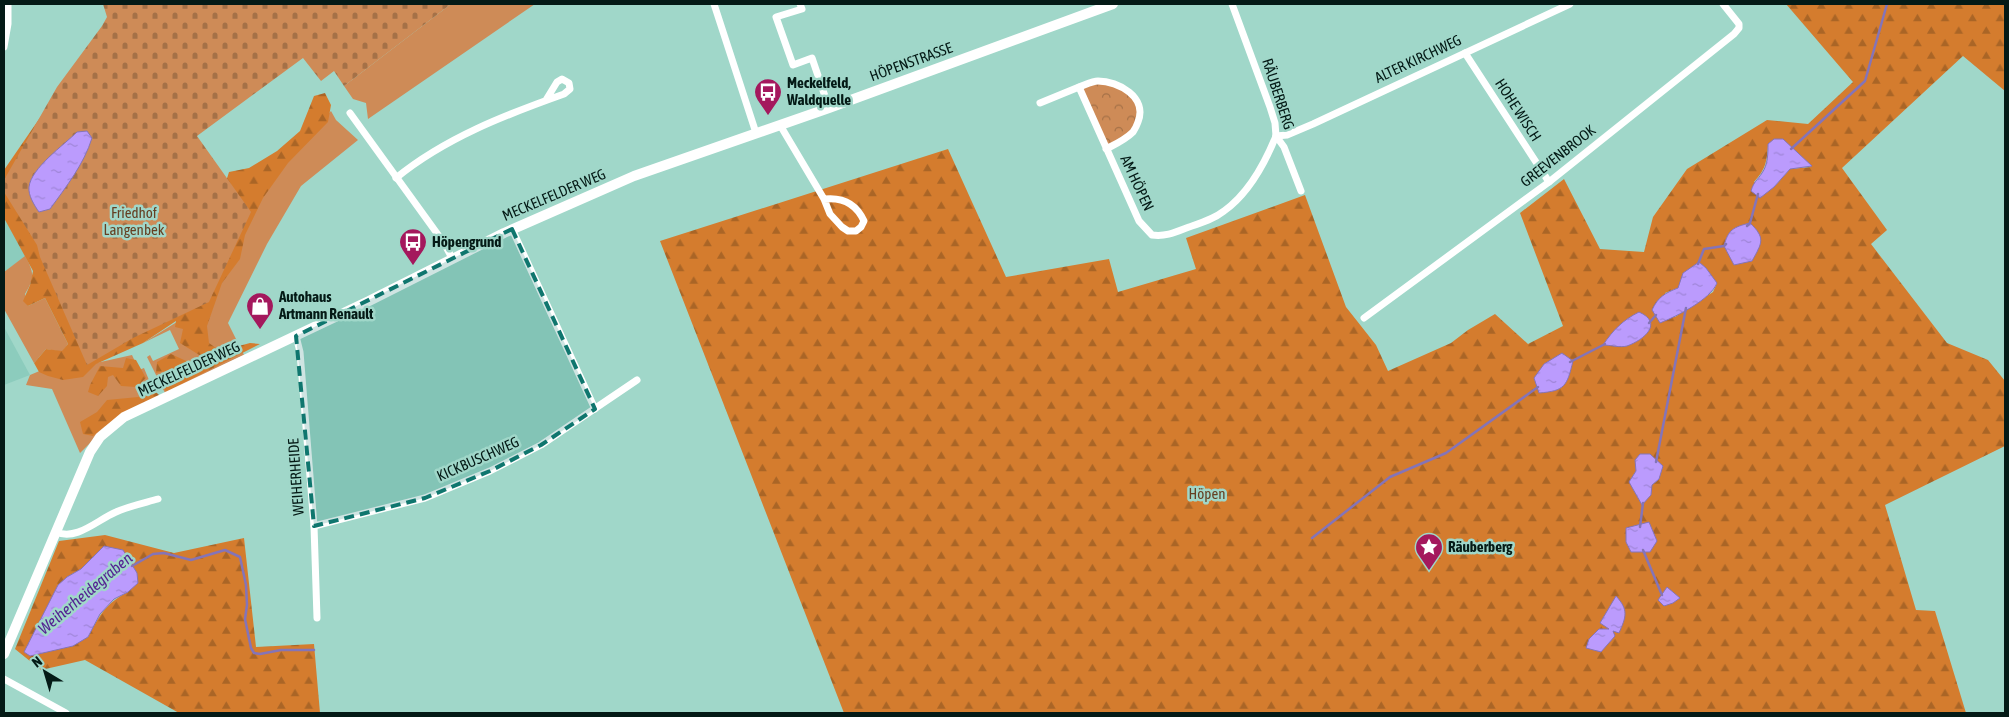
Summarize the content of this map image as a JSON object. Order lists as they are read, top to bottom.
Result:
{
  "streets": {
    "main road": ["HÖPENSTRASSE", "MECKELFELDER WEG"],
    "street": [
      "ALTER KIRCHWEG",
      "RÄUBERBERG",
      "HOHE WISCH",
      "GREEVENBROOK",
      "AM HÖPEN",
      "KICKBUSCHWEG",
      "WEIHERHEIDE"
    ]
  },
  "crossings": [
    ["ALTER KIRCHWEG", "RÄUBERBERG"],
    ["ALTER KIRCHWEG", "HOHE WISCH"],
    ["ALTER KIRCHWEG", "AM HÖPEN"],
    ["HÖPENSTRASSE", "MECKELFELDER WEG"],
    ["RÄUBERBERG", "AM HÖPEN"],
    ["HOHE WISCH", "GREEVENBROOK"],
    ["MECKELFELDER WEG", "WEIHERHEIDE"],
    ["KICKBUSCHWEG", "WEIHERHEIDE"]
  ],
  "water": ["Weiherheidegraben"],
  "parks": ["Friedhof Langenbek", "Höpen"],
  "places": {
    "bus stop": ["Meckelfeld, Waldquelle", "Höpengrund"],
    "shop": ["Autohaus Artmann Renault"],
    "place": ["Räuberberg"]
  },
  "north": "top left"
}
